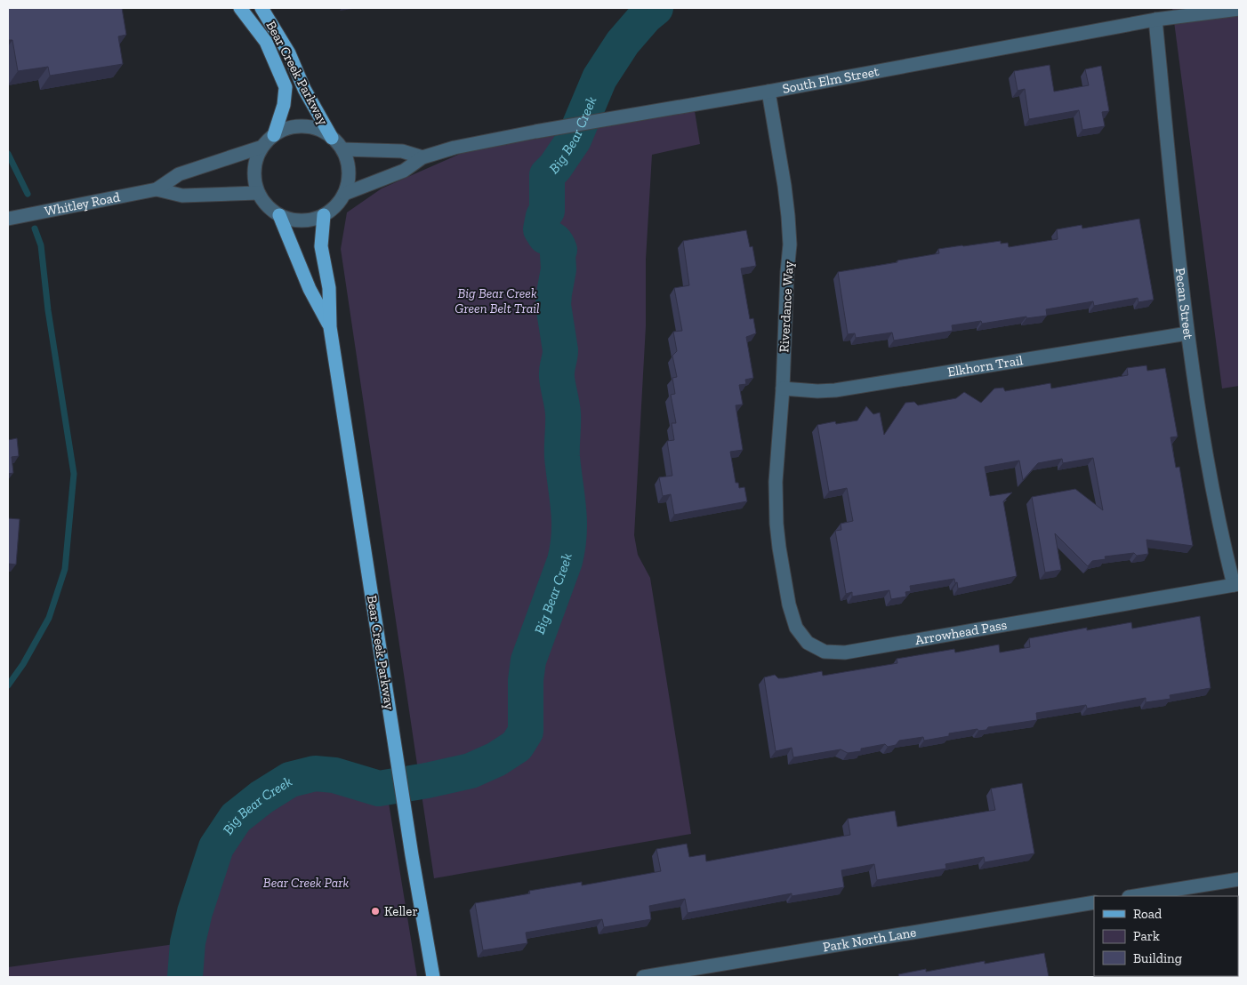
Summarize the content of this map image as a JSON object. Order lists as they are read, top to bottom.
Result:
{
  "streets": {
    "main road": ["Bear Creek Parkway"],
    "street": [
      "South Elm Street",
      "Whitley Road",
      "Pecan Street",
      "Riverdance Way",
      "Elkhorn Trail",
      "Arrowhead Pass",
      "Park North Lane"
    ]
  },
  "crossings": [
    ["Bear Creek Parkway", "South Elm Street"],
    ["Bear Creek Parkway", "Whitley Road"],
    ["South Elm Street", "Whitley Road"],
    ["South Elm Street", "Pecan Street"],
    ["South Elm Street", "Riverdance Way"],
    ["Pecan Street", "Elkhorn Trail"],
    ["Pecan Street", "Arrowhead Pass"],
    ["Riverdance Way", "Elkhorn Trail"],
    ["Riverdance Way", "Arrowhead Pass"]
  ],
  "water": ["Big Bear Creek"],
  "parks": ["Big Bear Creek Green Belt Trail", "Bear Creek Park"],
  "places": ["Keller"],
  "legend": ["Road", "Park", "Building"]
}
